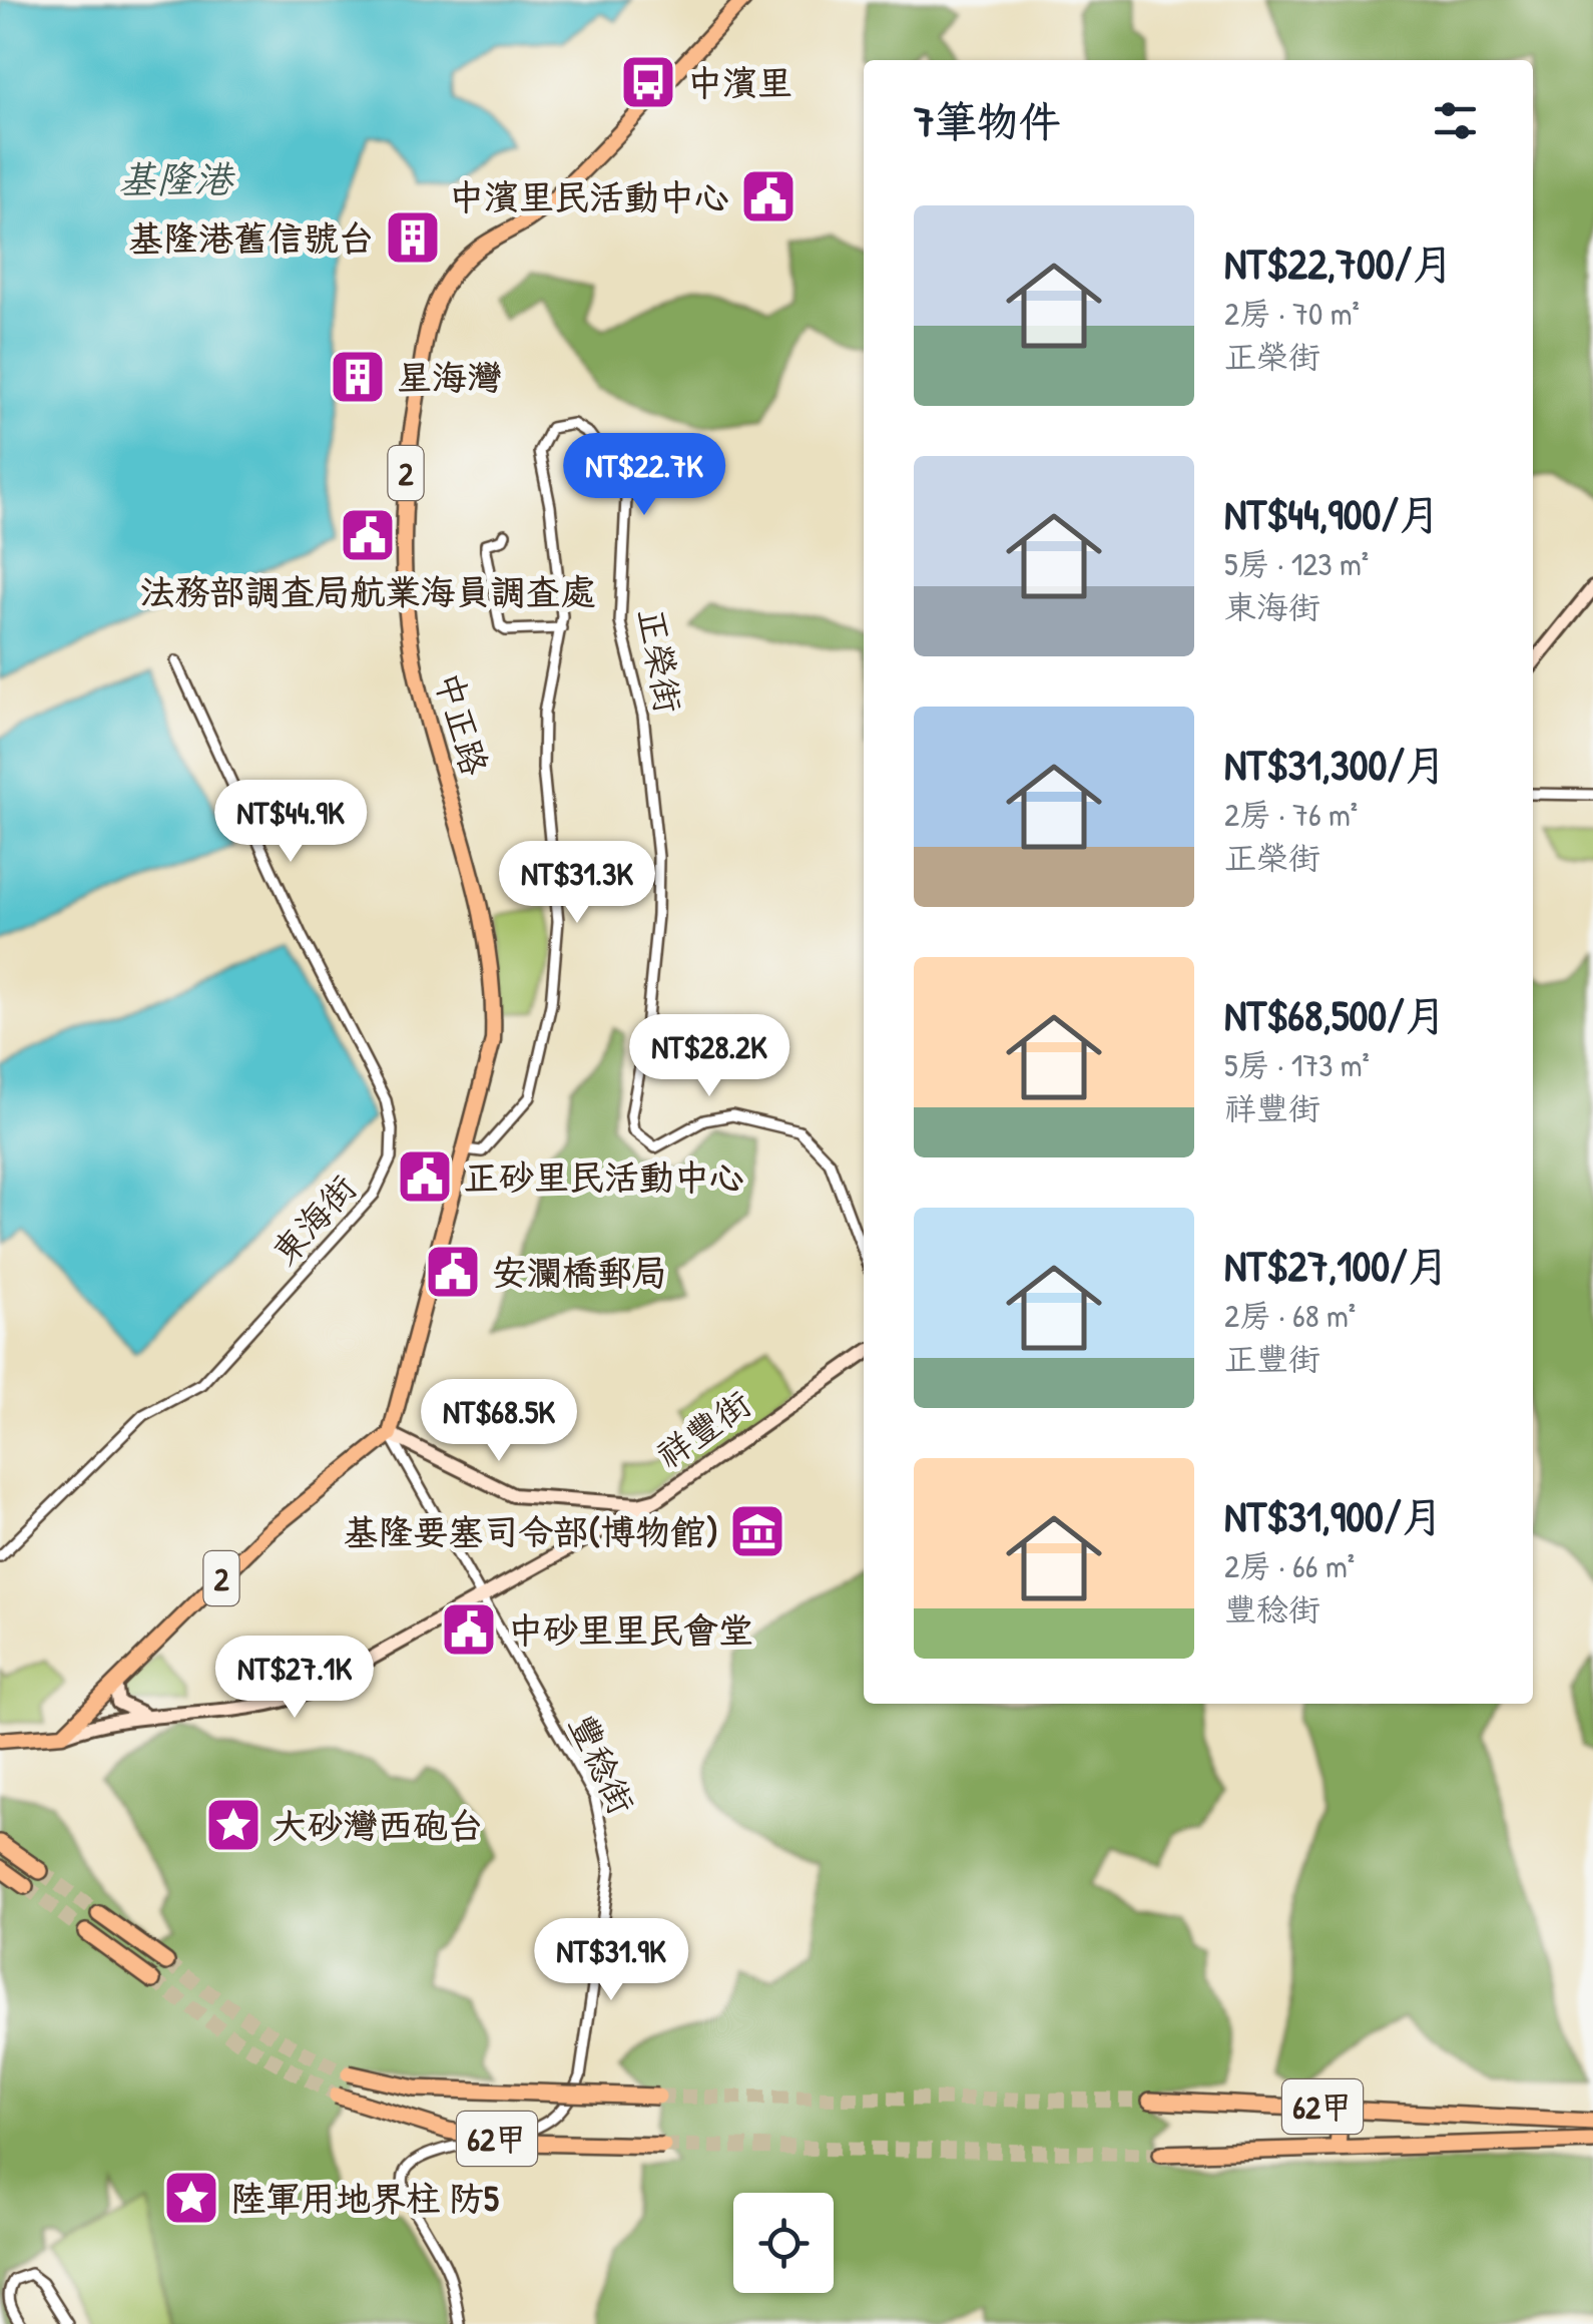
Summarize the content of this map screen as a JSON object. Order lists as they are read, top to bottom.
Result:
{
  "streets": {
    "highway": ["62甲"],
    "main road": ["2", "中正路"],
    "street": [
      "正榮街",
      "東海街",
      "祥豐街",
      "豐稔街"
    ]
  },
  "crossings": [
    ["2", "中正路"],
    ["2", "祥豐街"],
    ["2", "豐稔街"],
    ["正榮街", "中正路"],
    ["中正路", "祥豐街"],
    ["中正路", "豐稔街"],
    ["祥豐街", "豐稔街"]
  ],
  "water": ["基隆港"],
  "places": {
    "bus stop": ["中濱里"],
    "public building": [
      "中濱里民活動中心",
      "法務部調查局航業海員調查處",
      "正砂里民活動中心",
      "安瀾橋郵局",
      "中砂里里民會堂"
    ],
    "building": ["基隆港舊信號台", "星海灣"],
    "museum": ["基隆要塞司令部(博物館)"],
    "place": ["大砂灣西砲台", "陸軍用地界柱 防5"]
  },
  "page": {
    "heading": "7筆物件",
    "list": [
      {
        "name": "NT$22,700/月",
        "note": "2房 · 70 m² · 正榮街"
      },
      {
        "name": "NT$44,900/月",
        "note": "5房 · 123 m² · 東海街"
      },
      {
        "name": "NT$31,300/月",
        "note": "2房 · 76 m² · 正榮街"
      },
      {
        "name": "NT$68,500/月",
        "note": "5房 · 173 m² · 祥豐街"
      },
      {
        "name": "NT$27,100/月",
        "note": "2房 · 68 m² · 正豐街"
      },
      {
        "name": "NT$31,900/月",
        "note": "2房 · 66 m² · 豐稔街"
      }
    ],
    "price": [
      "NT$22.7K",
      "NT$44.9K",
      "NT$31.3K",
      "NT$28.2K",
      "NT$68.5K",
      "NT$27.1K",
      "NT$31.9K"
    ]
  }
}
